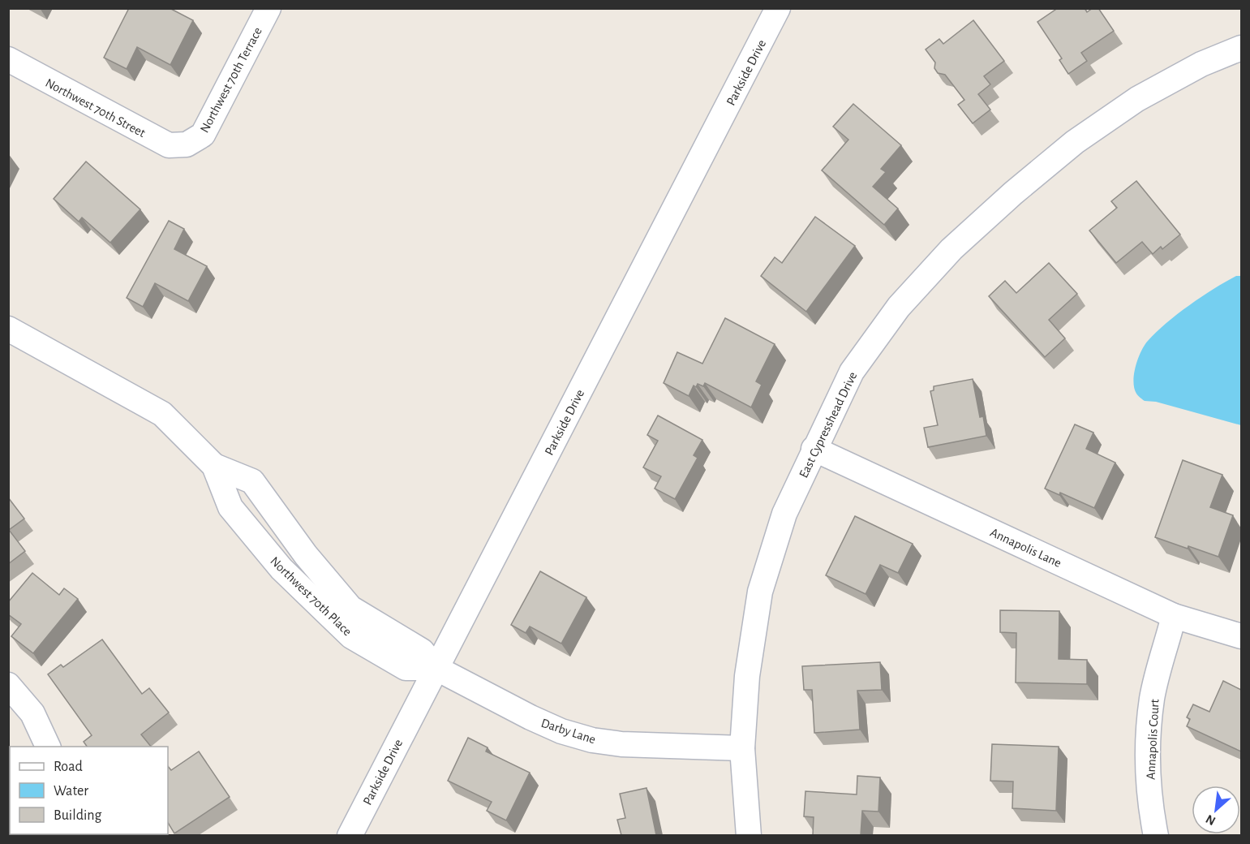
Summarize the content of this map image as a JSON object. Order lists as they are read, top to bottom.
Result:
{
  "streets": {
    "street": [
      "Parkside Drive",
      "Northwest 70th Terrace",
      "Northwest 70th Street",
      "East Cypresshead Drive",
      "Annapolis Lane",
      "Northwest 70th Place",
      "Darby Lane",
      "Annapolis Court"
    ]
  },
  "crossings": [
    ["Parkside Drive", "Northwest 70th Place"],
    ["Parkside Drive", "Darby Lane"],
    ["Northwest 70th Terrace", "Northwest 70th Street"],
    ["East Cypresshead Drive", "Annapolis Lane"],
    ["East Cypresshead Drive", "Darby Lane"],
    ["Annapolis Lane", "Annapolis Court"],
    ["Northwest 70th Place", "Darby Lane"]
  ],
  "legend": ["Road", "Water", "Building"],
  "north": "bottom left"
}
